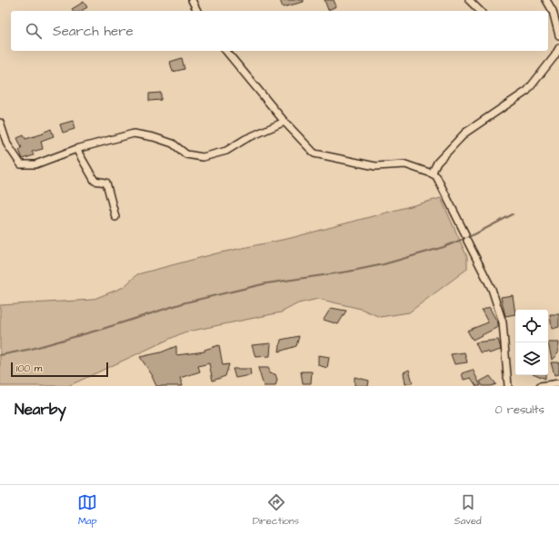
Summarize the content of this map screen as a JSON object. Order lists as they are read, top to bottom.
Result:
{
  "scale_bar": "100 m",
  "page": {
    "search": "Search here",
    "scale": "100 m",
    "heading": ["Nearby", "0 results"],
    "nav": ["Map", "Directions", "Saved"]
  }
}
